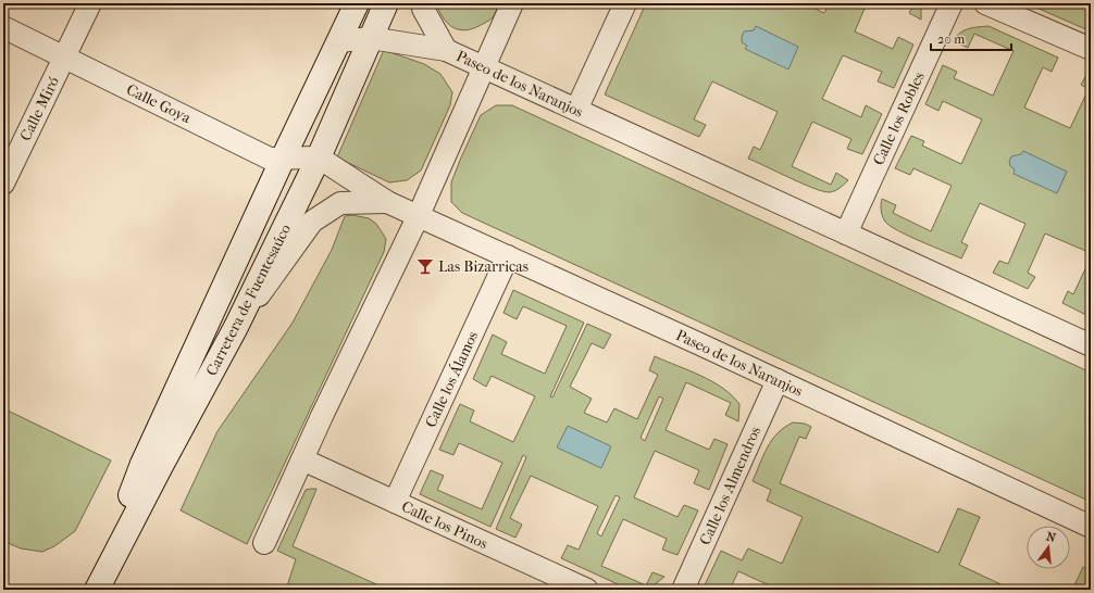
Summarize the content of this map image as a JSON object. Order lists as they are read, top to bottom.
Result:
{
  "streets": {
    "main road": ["Carretera de Fuentesaúco"],
    "street": [
      "Paseo de los Naranjos",
      "Calle Goya",
      "Calle Miró",
      "Calle los Robles",
      "Calle los Álamos",
      "Calle los Almendros",
      "Calle los Pinos"
    ]
  },
  "crossings": [
    ["Paseo de los Naranjos", "Calle Goya"],
    ["Paseo de los Naranjos", "Calle los Robles"],
    ["Paseo de los Naranjos", "Carretera de Fuentesaúco"],
    ["Paseo de los Naranjos", "Calle los Álamos"],
    ["Paseo de los Naranjos", "Calle los Almendros"],
    ["Calle Goya", "Calle Miró"],
    ["Calle Goya", "Carretera de Fuentesaúco"],
    ["Calle los Álamos", "Calle los Pinos"]
  ],
  "places": {
    "bar": ["Las Bizarricas"]
  },
  "scale_bar": "20 m",
  "north": "top"
}
